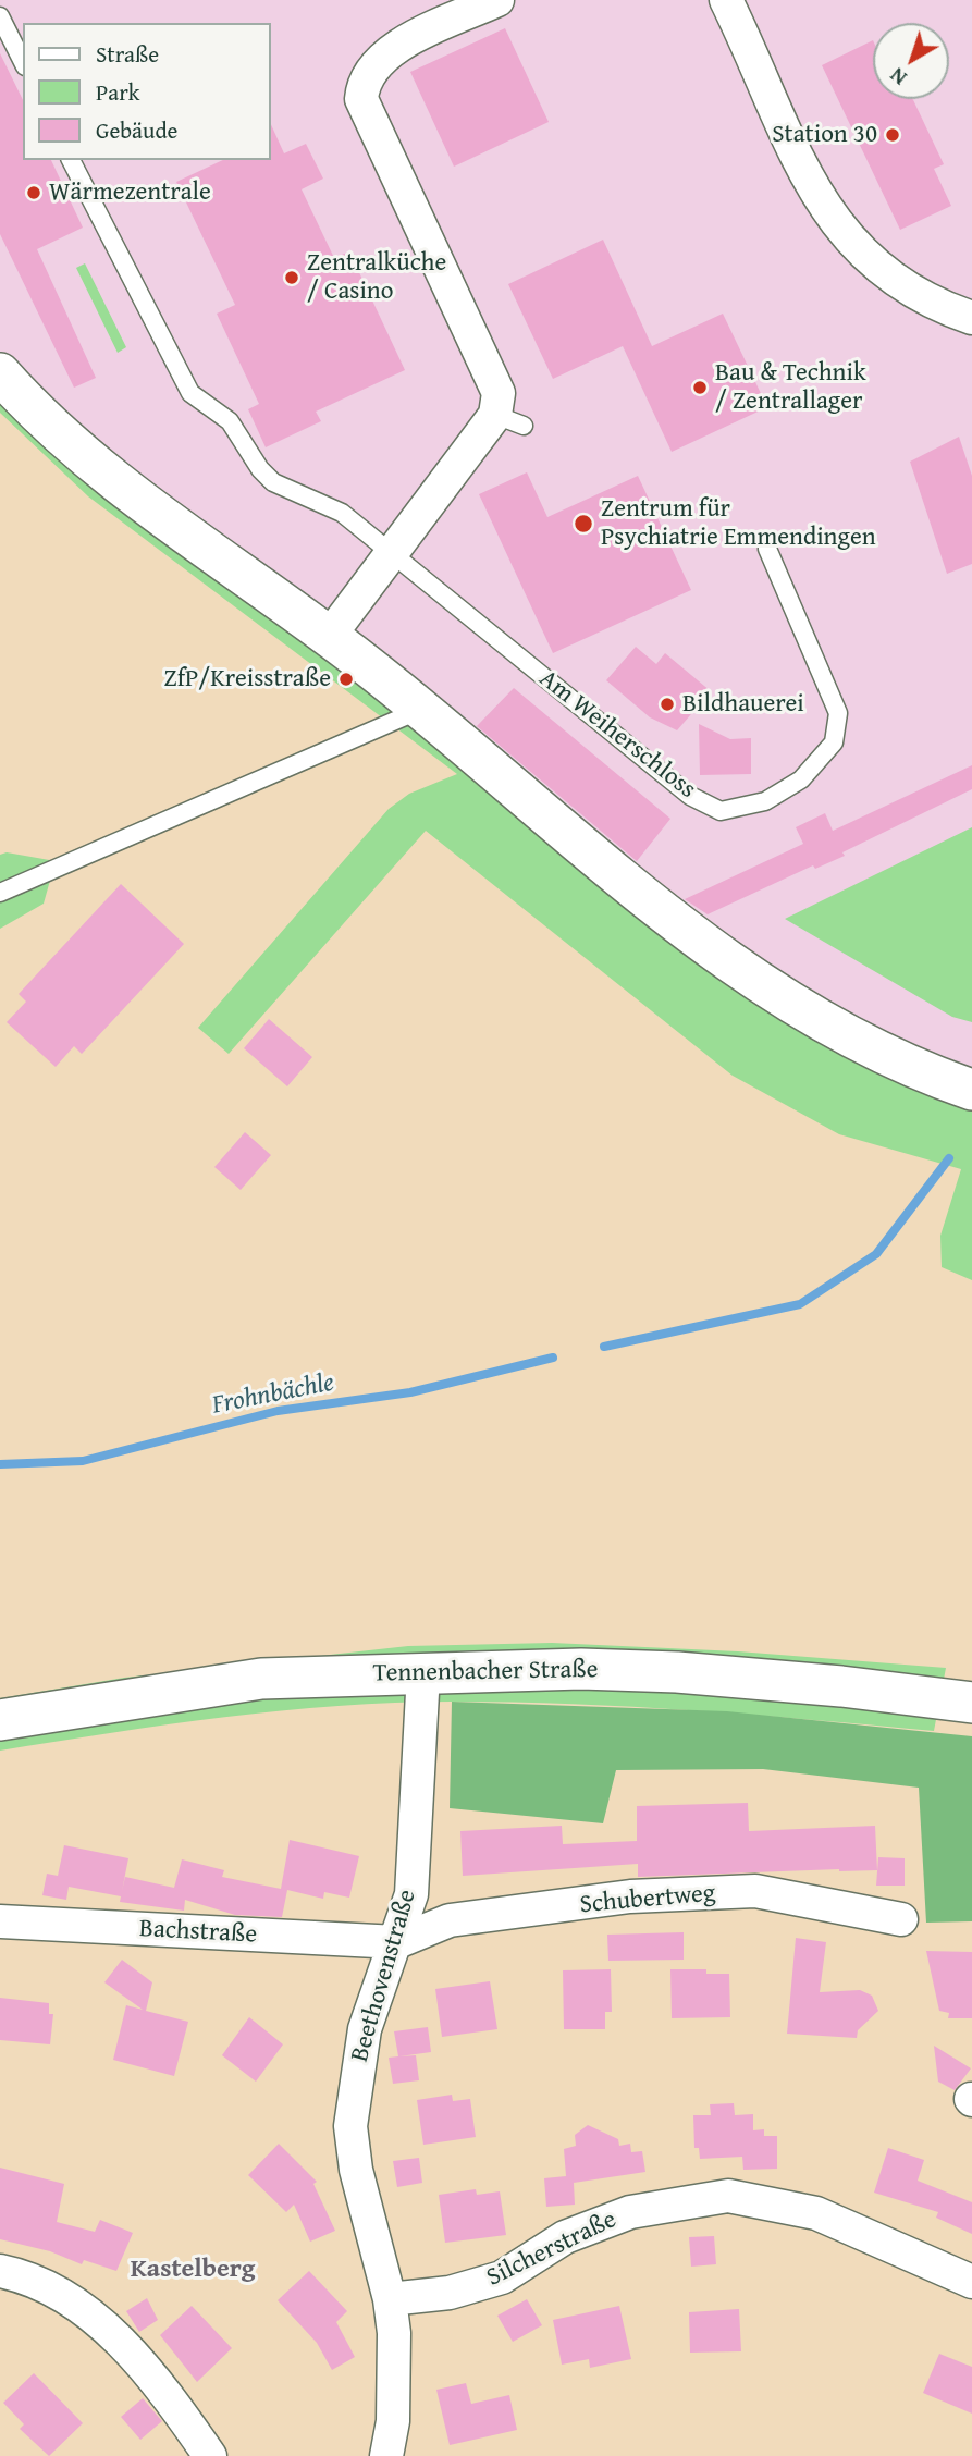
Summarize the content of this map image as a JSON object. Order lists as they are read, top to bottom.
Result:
{
  "streets": {
    "street": [
      "Tennenbacher Straße",
      "Schubertweg",
      "Bachstraße",
      "Beethovenstraße",
      "Silcherstraße"
    ],
    "lane": ["Am Weiherschloss"]
  },
  "crossings": [
    ["Tennenbacher Straße", "Beethovenstraße"],
    ["Schubertweg", "Bachstraße"],
    ["Schubertweg", "Beethovenstraße"],
    ["Bachstraße", "Beethovenstraße"],
    ["Beethovenstraße", "Silcherstraße"]
  ],
  "districts": ["Kastelberg"],
  "water": ["Frohnbächle"],
  "places": [
    "Station 30",
    "Wärmezentrale",
    "Zentralküche / Casino",
    "Bau & Technik / Zentrallager",
    "Zentrum für Psychiatrie Emmendingen",
    "ZfP/Kreisstraße",
    "Bildhauerei"
  ],
  "legend": ["Straße", "Park", "Gebäude"],
  "north": "bottom left"
}
